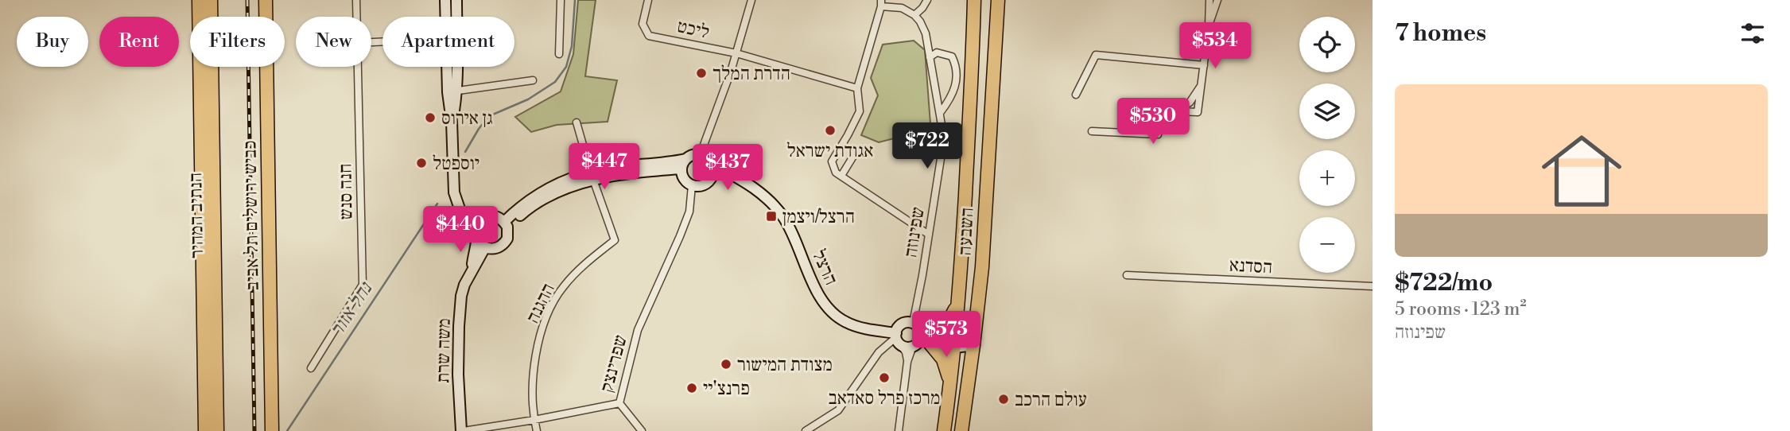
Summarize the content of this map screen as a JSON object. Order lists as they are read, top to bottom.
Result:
{
  "streets": {
    "highway": ["הנתיב המהיר", "כביש ירושלים תל אביב", "השבעה"],
    "street": [
      "ליכט",
      "חנה סנש",
      "שפינוזה",
      "הסדנא",
      "הרצל",
      "ההגנה",
      "משה שרת",
      "שפרינצק"
    ]
  },
  "crossings": [
    ["הרצל", "שפרינצק"],
    ["ההגנה", "שפרינצק"],
    ["משה שרת", "שפרינצק"]
  ],
  "water": ["נחל אזור"],
  "places": {
    "other": [
      "הדרת המלך",
      "גן אירוס",
      "אגודת ישראל",
      "יוספטל",
      "מצודת המישור",
      "מרכז פרל סאדאב",
      "פרנצ'יי",
      "עולם הרכב"
    ],
    "transit": ["הרצל/ויצמן"]
  },
  "page": {
    "heading": "7 homes",
    "map_buttons": ["+", "−"],
    "chip": [
      "Buy",
      "Rent",
      "Filters",
      "New",
      "Apartment"
    ],
    "price": [
      "$534",
      "$530",
      "$722",
      "$447",
      "$437",
      "$440",
      "$573"
    ],
    "list": [
      {
        "name": "$722/mo",
        "note": "5 rooms · 123 m² · שפינוזה"
      }
    ]
  }
}
